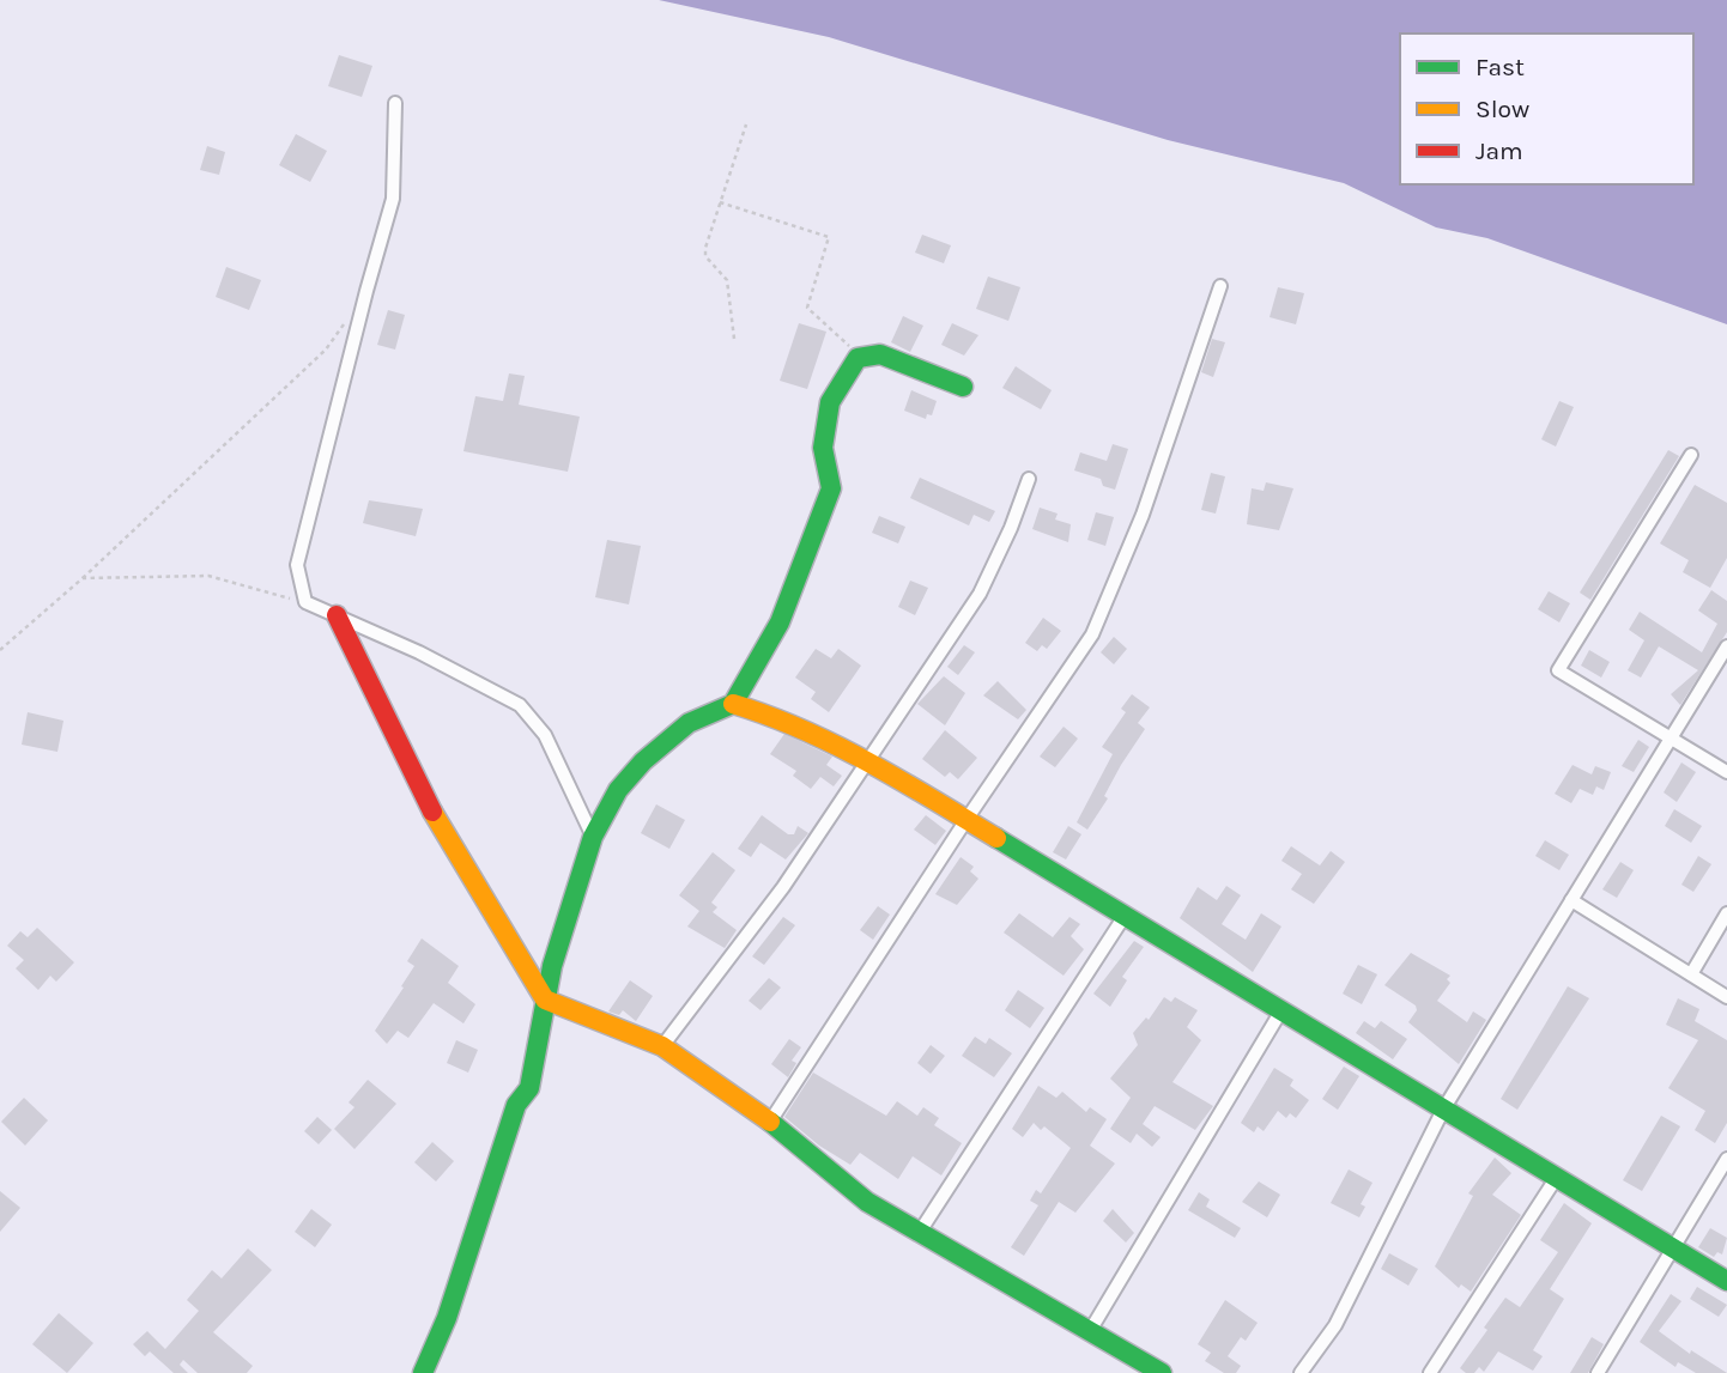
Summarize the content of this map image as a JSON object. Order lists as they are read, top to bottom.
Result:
{
  "legend": ["Fast", "Slow", "Jam"]
}
